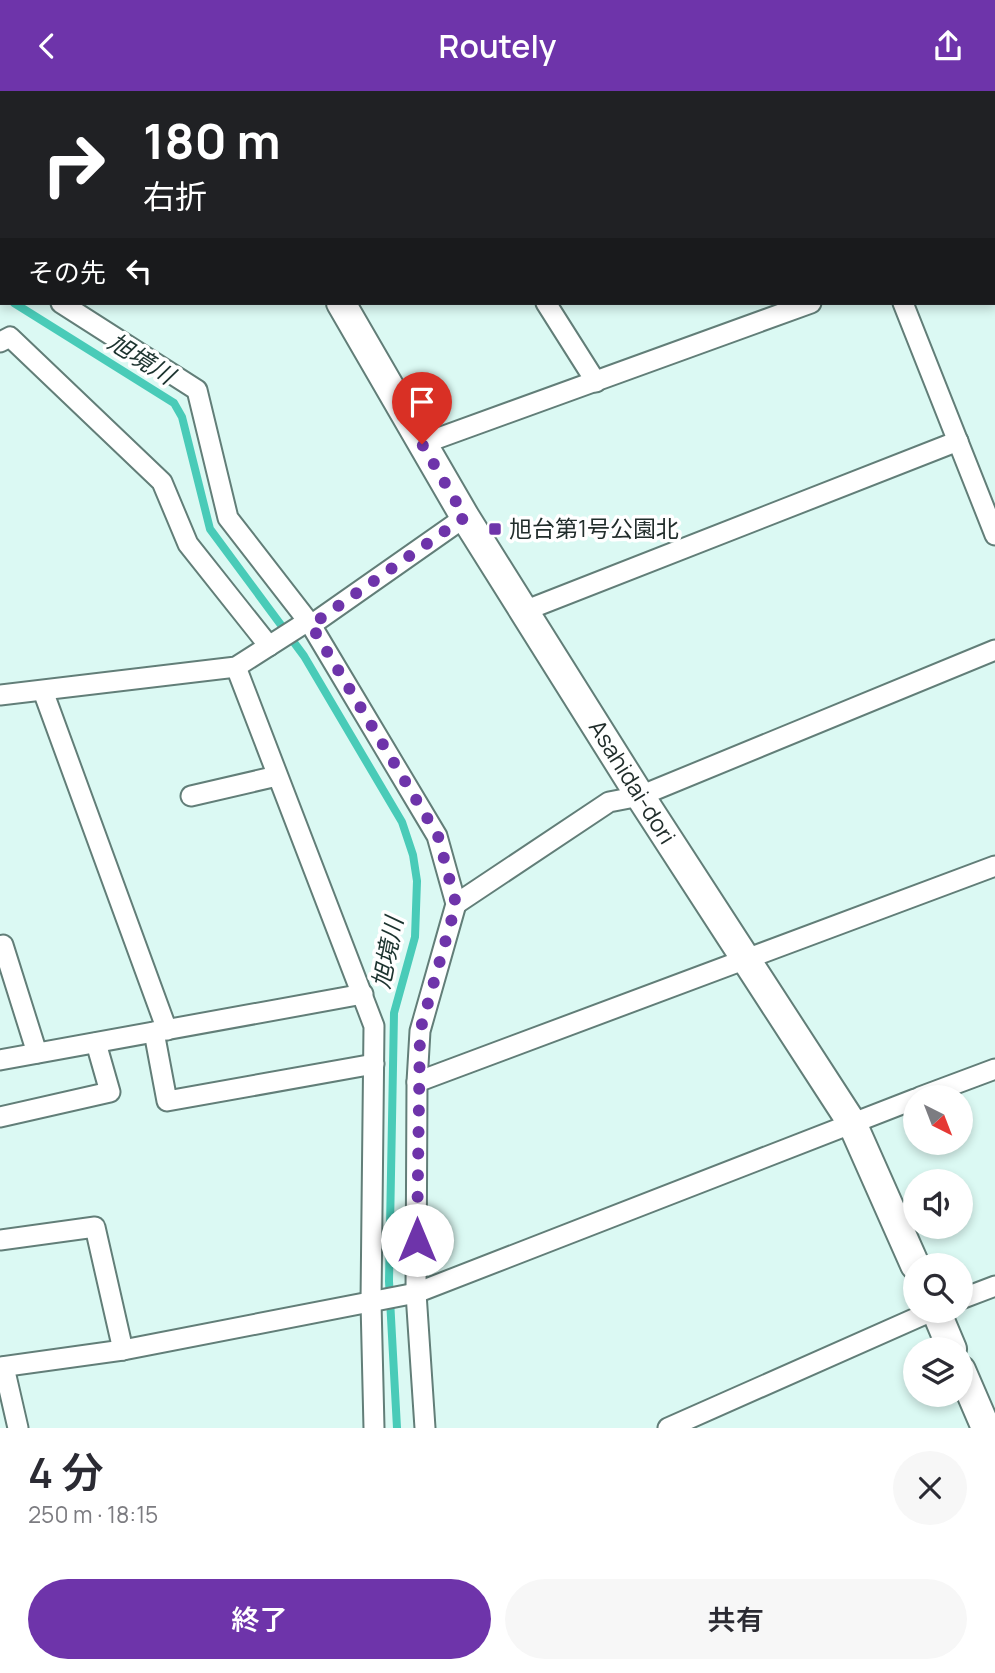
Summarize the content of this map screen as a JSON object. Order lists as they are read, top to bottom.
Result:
{
  "streets": {
    "street": ["Asahidai-dori"]
  },
  "water": ["旭境川"],
  "places": {
    "transit": ["旭台第1号公園北"]
  },
  "north": "bottom right",
  "page": {
    "header": "Routely",
    "turn": ["180 m", "右折"],
    "then": "その先",
    "heading": ["4 分", "250 m · 18:15"],
    "buttons": ["終了", "共有"]
  }
}
